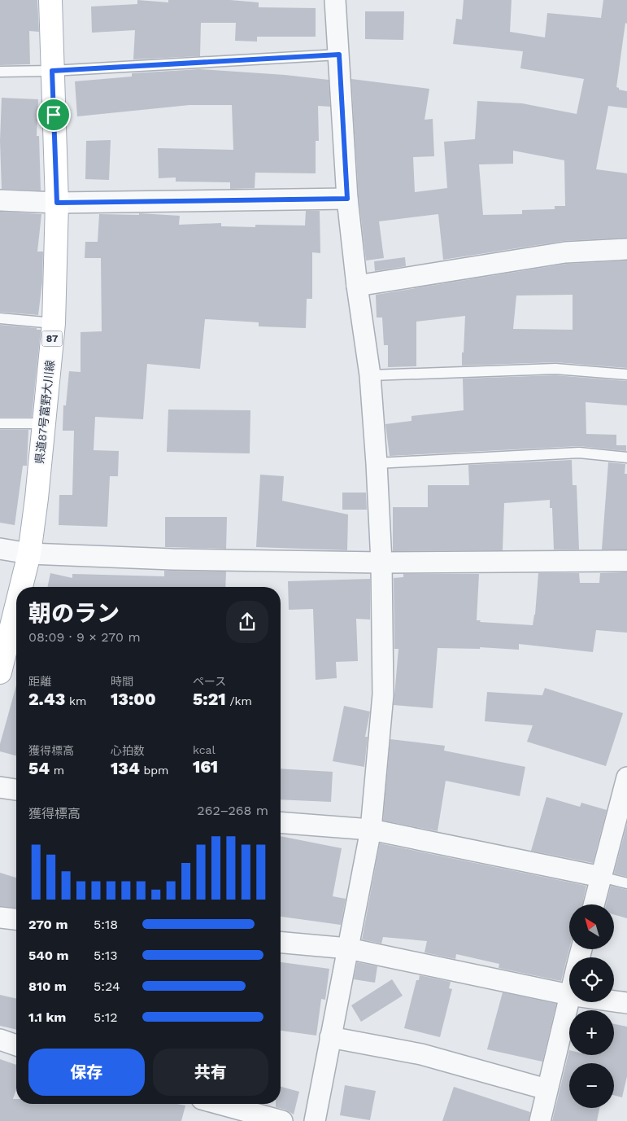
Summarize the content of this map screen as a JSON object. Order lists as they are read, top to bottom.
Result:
{
  "streets": {
    "main road": ["87", "県道87号富野大川線"]
  },
  "north": "top left",
  "page": {
    "heading": ["朝のラン", "08:09 · 9 × 270 m"],
    "stats": [
      ["距離", "2.43 km"],
      ["時間", "13:00"],
      ["ペース", "5:21 /km"],
      ["獲得標高", "54 m"],
      ["心拍数", "134 bpm"],
      ["kcal", "161"]
    ],
    "chart": ["獲得標高", "262–268 m"],
    "map_buttons": ["+", "−"],
    "list": [
      {
        "name": "270 m",
        "note": "5:18"
      },
      {
        "name": "540 m",
        "note": "5:13"
      },
      {
        "name": "810 m",
        "note": "5:24"
      },
      {
        "name": "1.1 km",
        "note": "5:12"
      }
    ],
    "buttons": ["保存", "共有"]
  }
}
